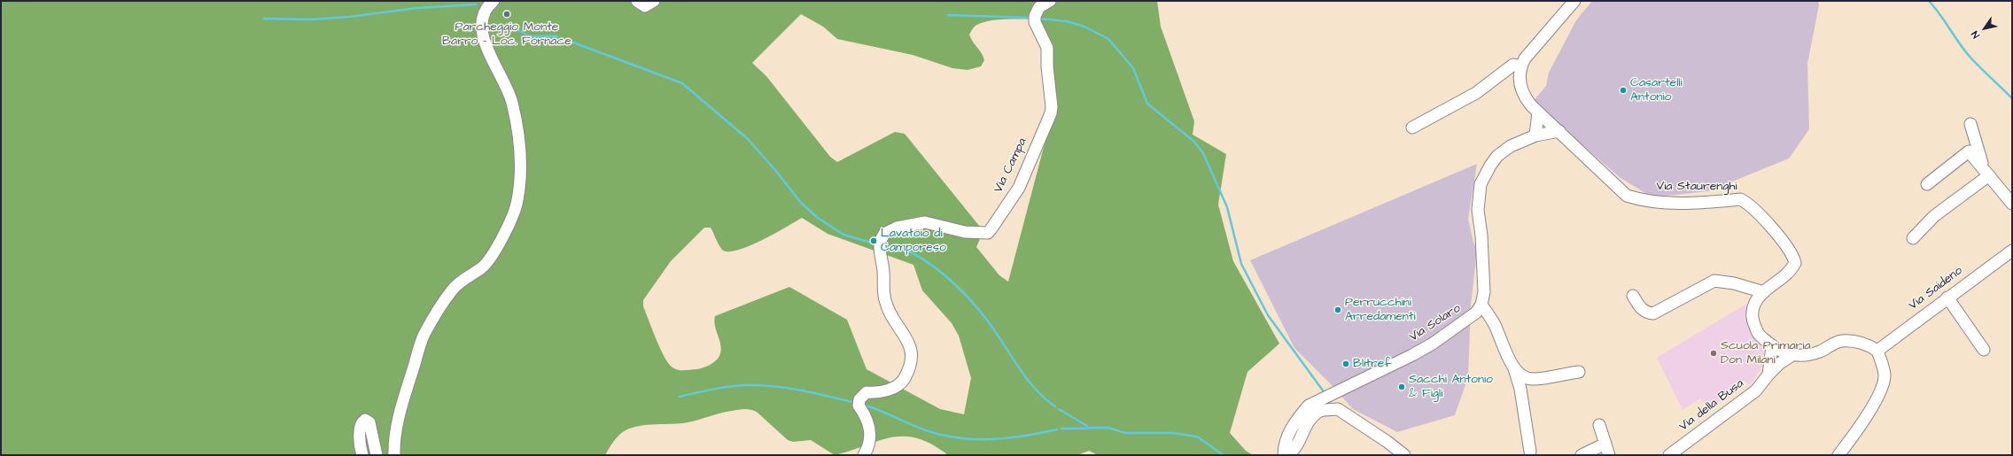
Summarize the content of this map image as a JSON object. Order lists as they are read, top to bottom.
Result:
{
  "streets": {
    "street": [
      "Via Campa",
      "Via Staurenghi",
      "Via Saideno",
      "Via Solaro",
      "Via della Busa"
    ]
  },
  "crossings": [
    ["Via Staurenghi", "Via Saideno"],
    ["Via Staurenghi", "Via Solaro"],
    ["Via Staurenghi", "Via della Busa"]
  ],
  "places": [
    "Parcheggio Monte Barro - Loc. Fornace",
    "Casartelli Antonio",
    "Lavatoio di Camporeso",
    "Perrucchini Arredamenti",
    "Scuola Primaria Don Milani",
    "Blitref",
    "Sacchi Antonio & Figli"
  ],
  "north": "bottom left"
}
